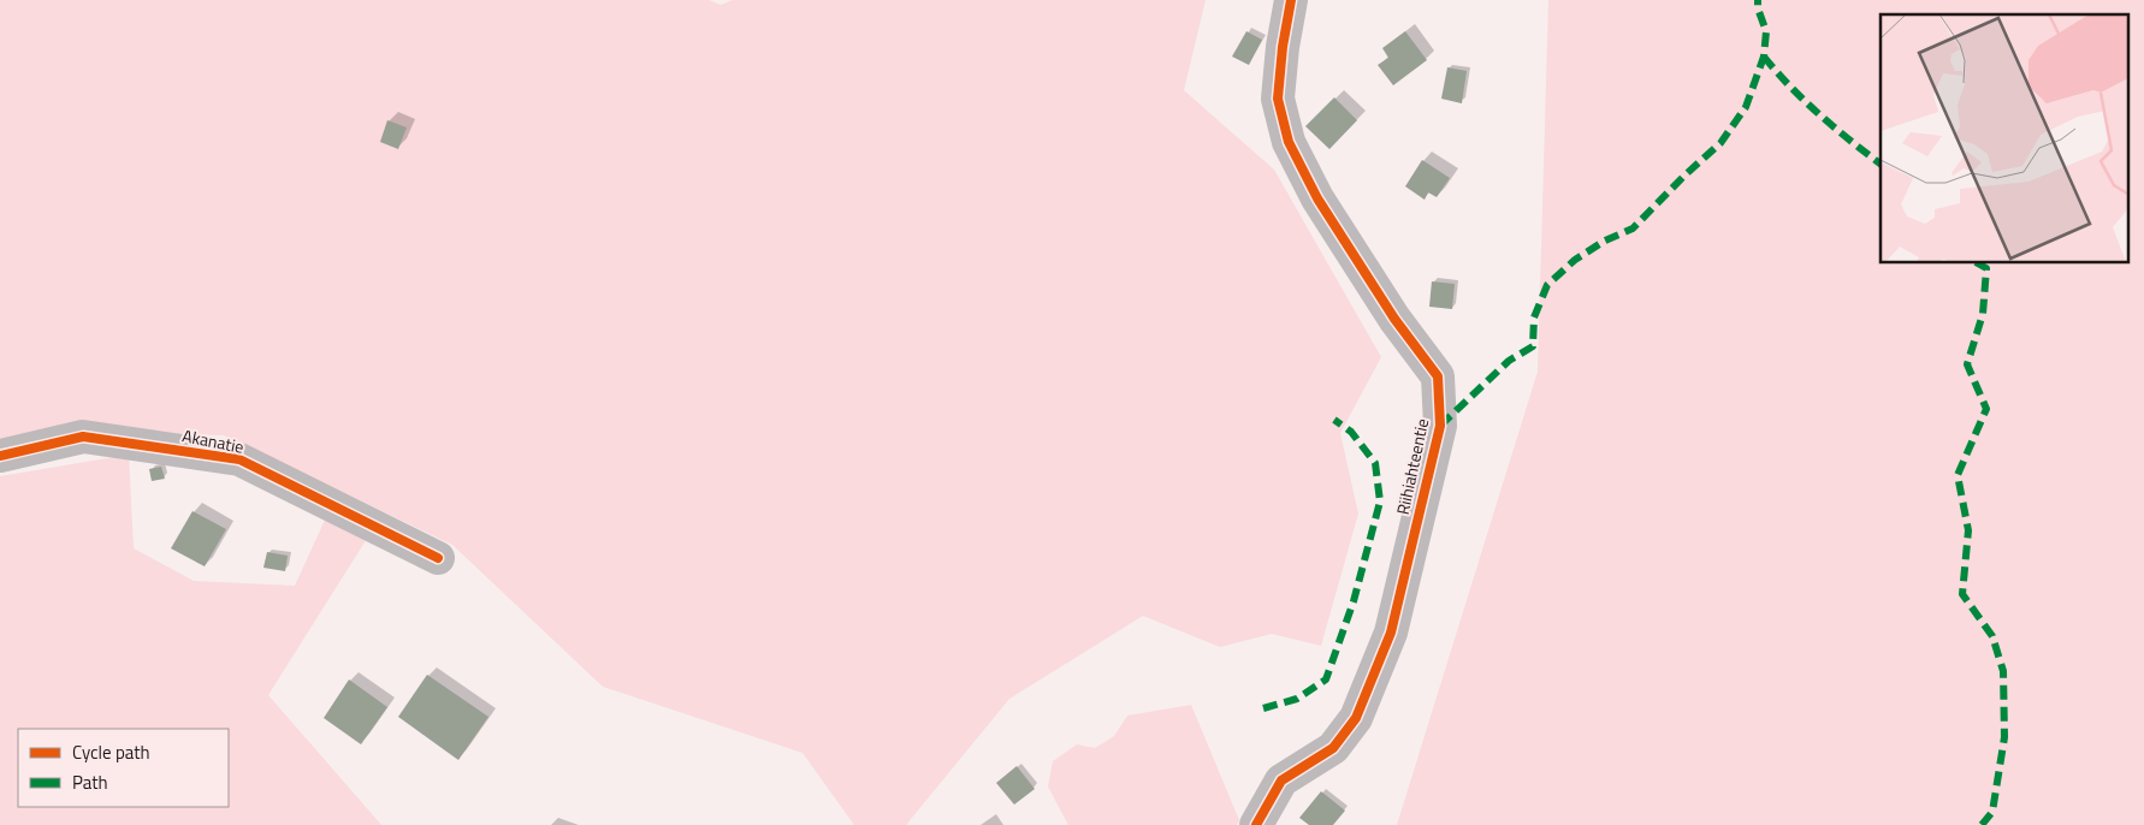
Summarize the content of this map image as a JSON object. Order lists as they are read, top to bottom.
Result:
{
  "streets": {
    "street": ["Akanatie", "Riihiahteentie"]
  },
  "legend": ["Cycle path", "Path"]
}
